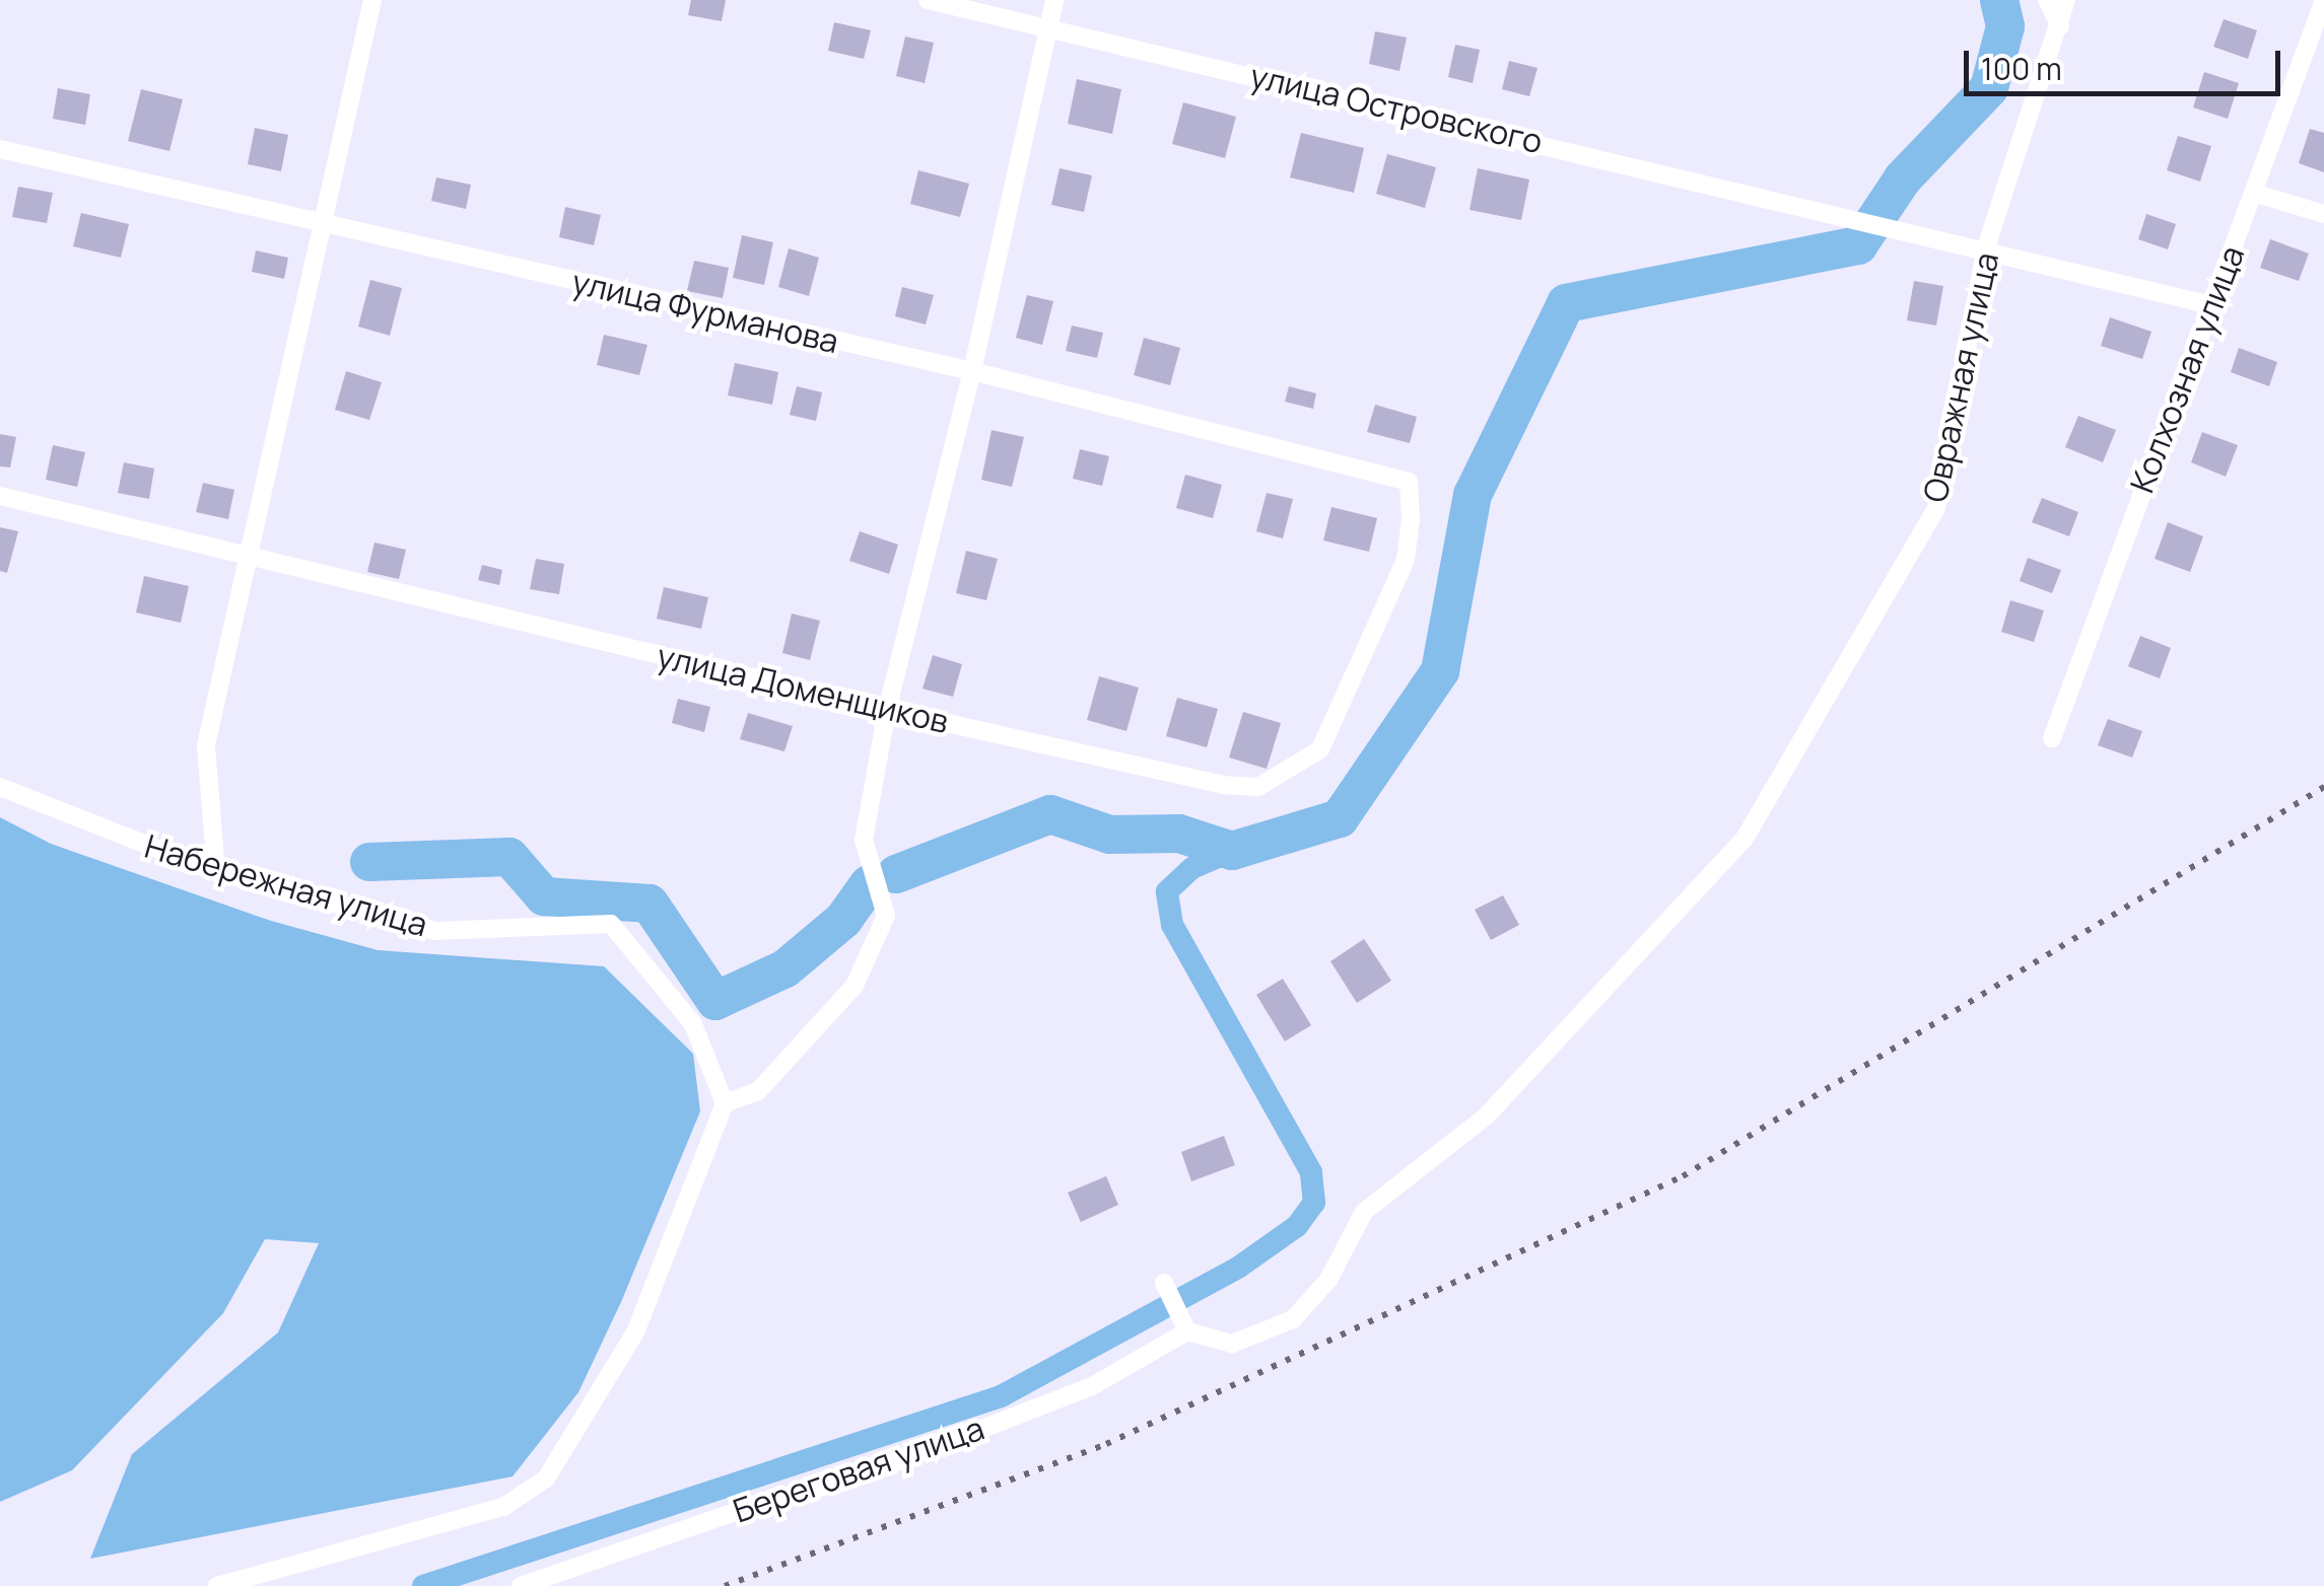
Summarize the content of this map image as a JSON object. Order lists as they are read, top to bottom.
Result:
{
  "streets": {
    "street": [
      "улица Островского",
      "улица Фурманова",
      "Колхозная улица",
      "Овражная улица",
      "улица Доменщиков",
      "Набережная улица",
      "Береговая улица"
    ]
  },
  "crossings": [
    ["улица Островского", "Овражная улица"],
    ["улица Фурманова", "улица Доменщиков"],
    ["Овражная улица", "Береговая улица"]
  ],
  "scale_bar": "100 m"
}
